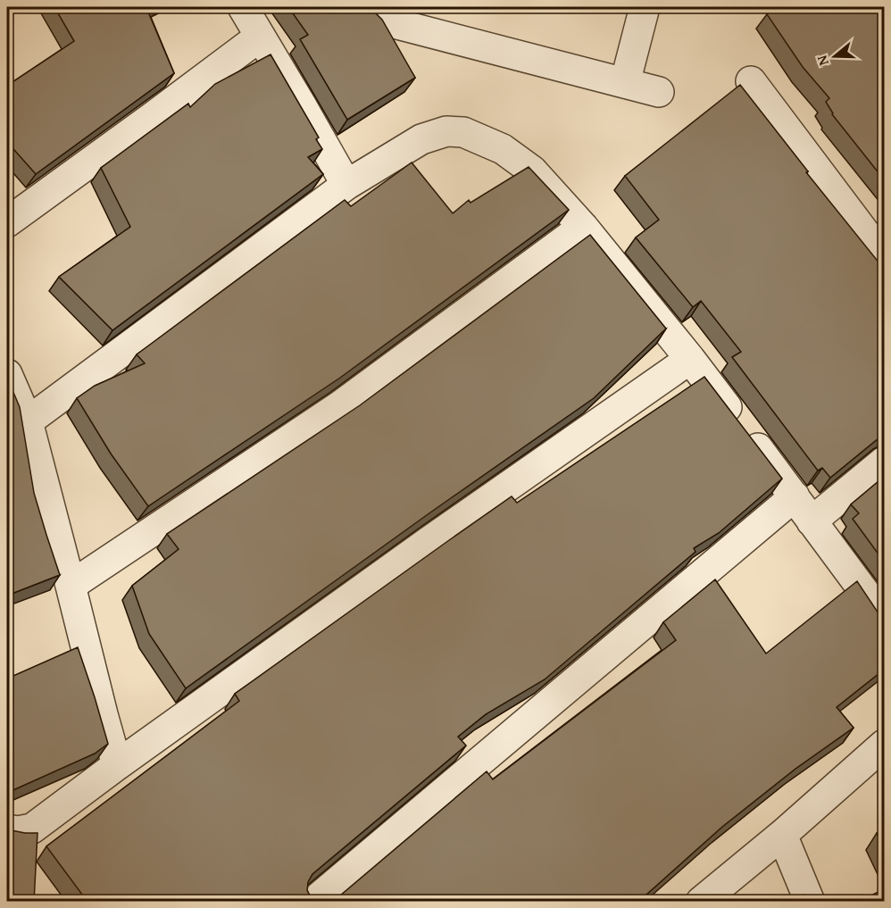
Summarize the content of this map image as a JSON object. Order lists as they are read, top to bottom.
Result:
{
  "north": "left"
}
